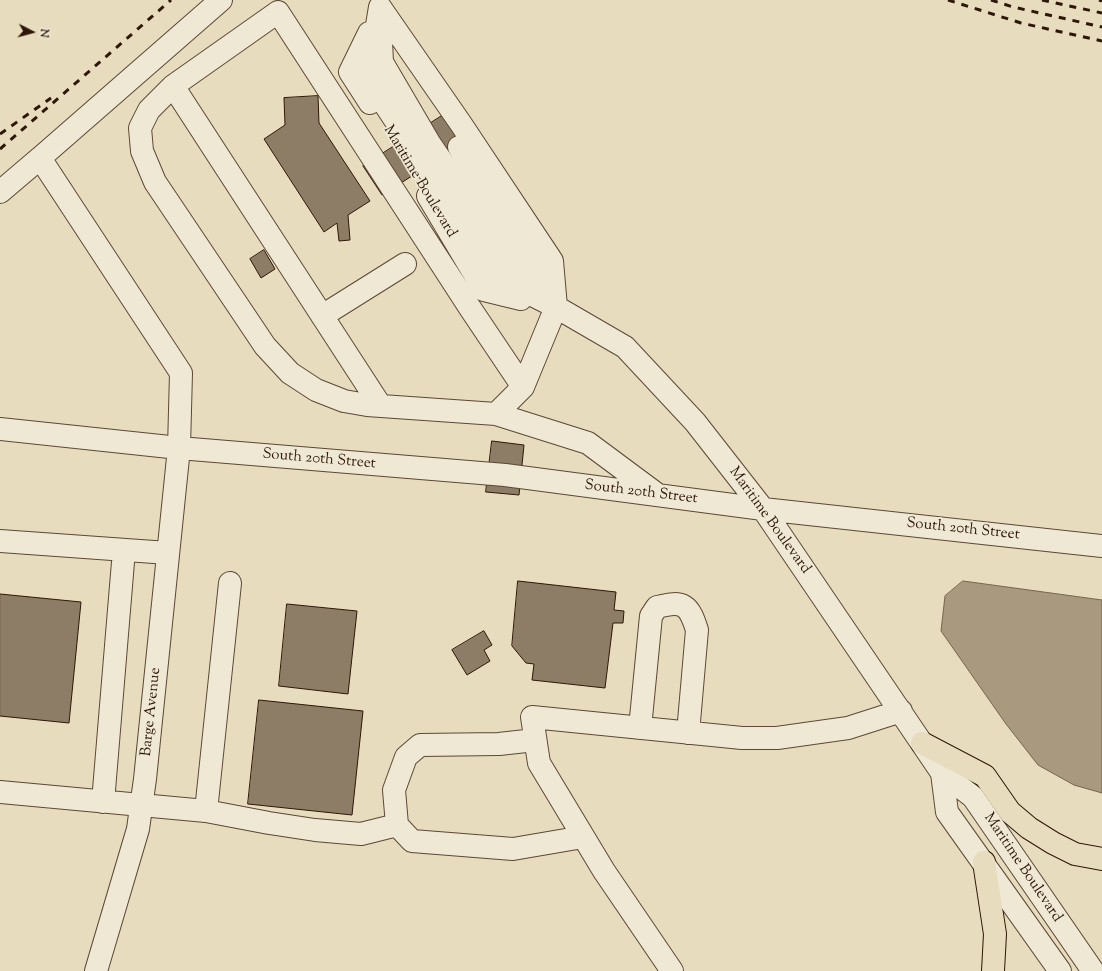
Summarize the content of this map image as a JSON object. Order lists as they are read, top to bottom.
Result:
{
  "streets": {
    "street": ["Maritime Boulevard", "South 20th Street", "Barge Avenue"]
  },
  "crossings": [
    ["Maritime Boulevard", "South 20th Street"],
    ["South 20th Street", "Barge Avenue"]
  ],
  "north": "right"
}
